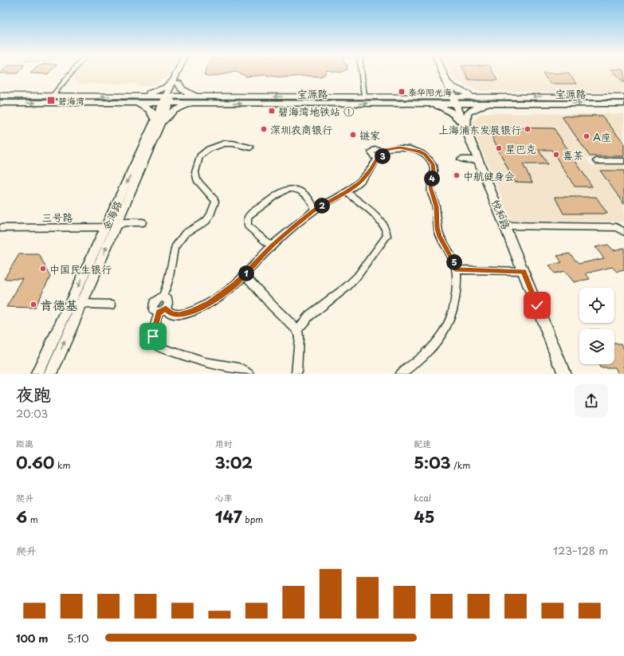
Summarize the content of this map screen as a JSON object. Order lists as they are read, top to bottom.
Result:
{
  "streets": {
    "main road": ["宝源路"],
    "street": ["悦和路", "金海路", "三号路"]
  },
  "crossings": [
    ["宝源路", "悦和路"],
    ["宝源路", "金海路"],
    ["金海路", "三号路"]
  ],
  "places": {
    "transit": ["泰华阳光海", "碧海湾", "碧海湾地铁站 ①"],
    "other": [
      "深圳农商银行",
      "上海浦东发展银行",
      "链家",
      "A座",
      "星巴克",
      "喜茶",
      "中航健身会",
      "中国民生银行",
      "肯德基"
    ]
  },
  "page": {
    "pins": [
      "3",
      "4",
      "2",
      "5",
      "1"
    ],
    "heading": ["夜跑", "20:03"],
    "stats": [
      ["距离", "0.60 km"],
      ["用时", "3:02"],
      ["配速", "5:03 /km"],
      ["爬升", "6 m"],
      ["心率", "147 bpm"],
      ["kcal", "45"]
    ],
    "chart": ["爬升", "123–128 m"],
    "list": [
      {
        "name": "100 m",
        "note": "5:10"
      }
    ]
  }
}
